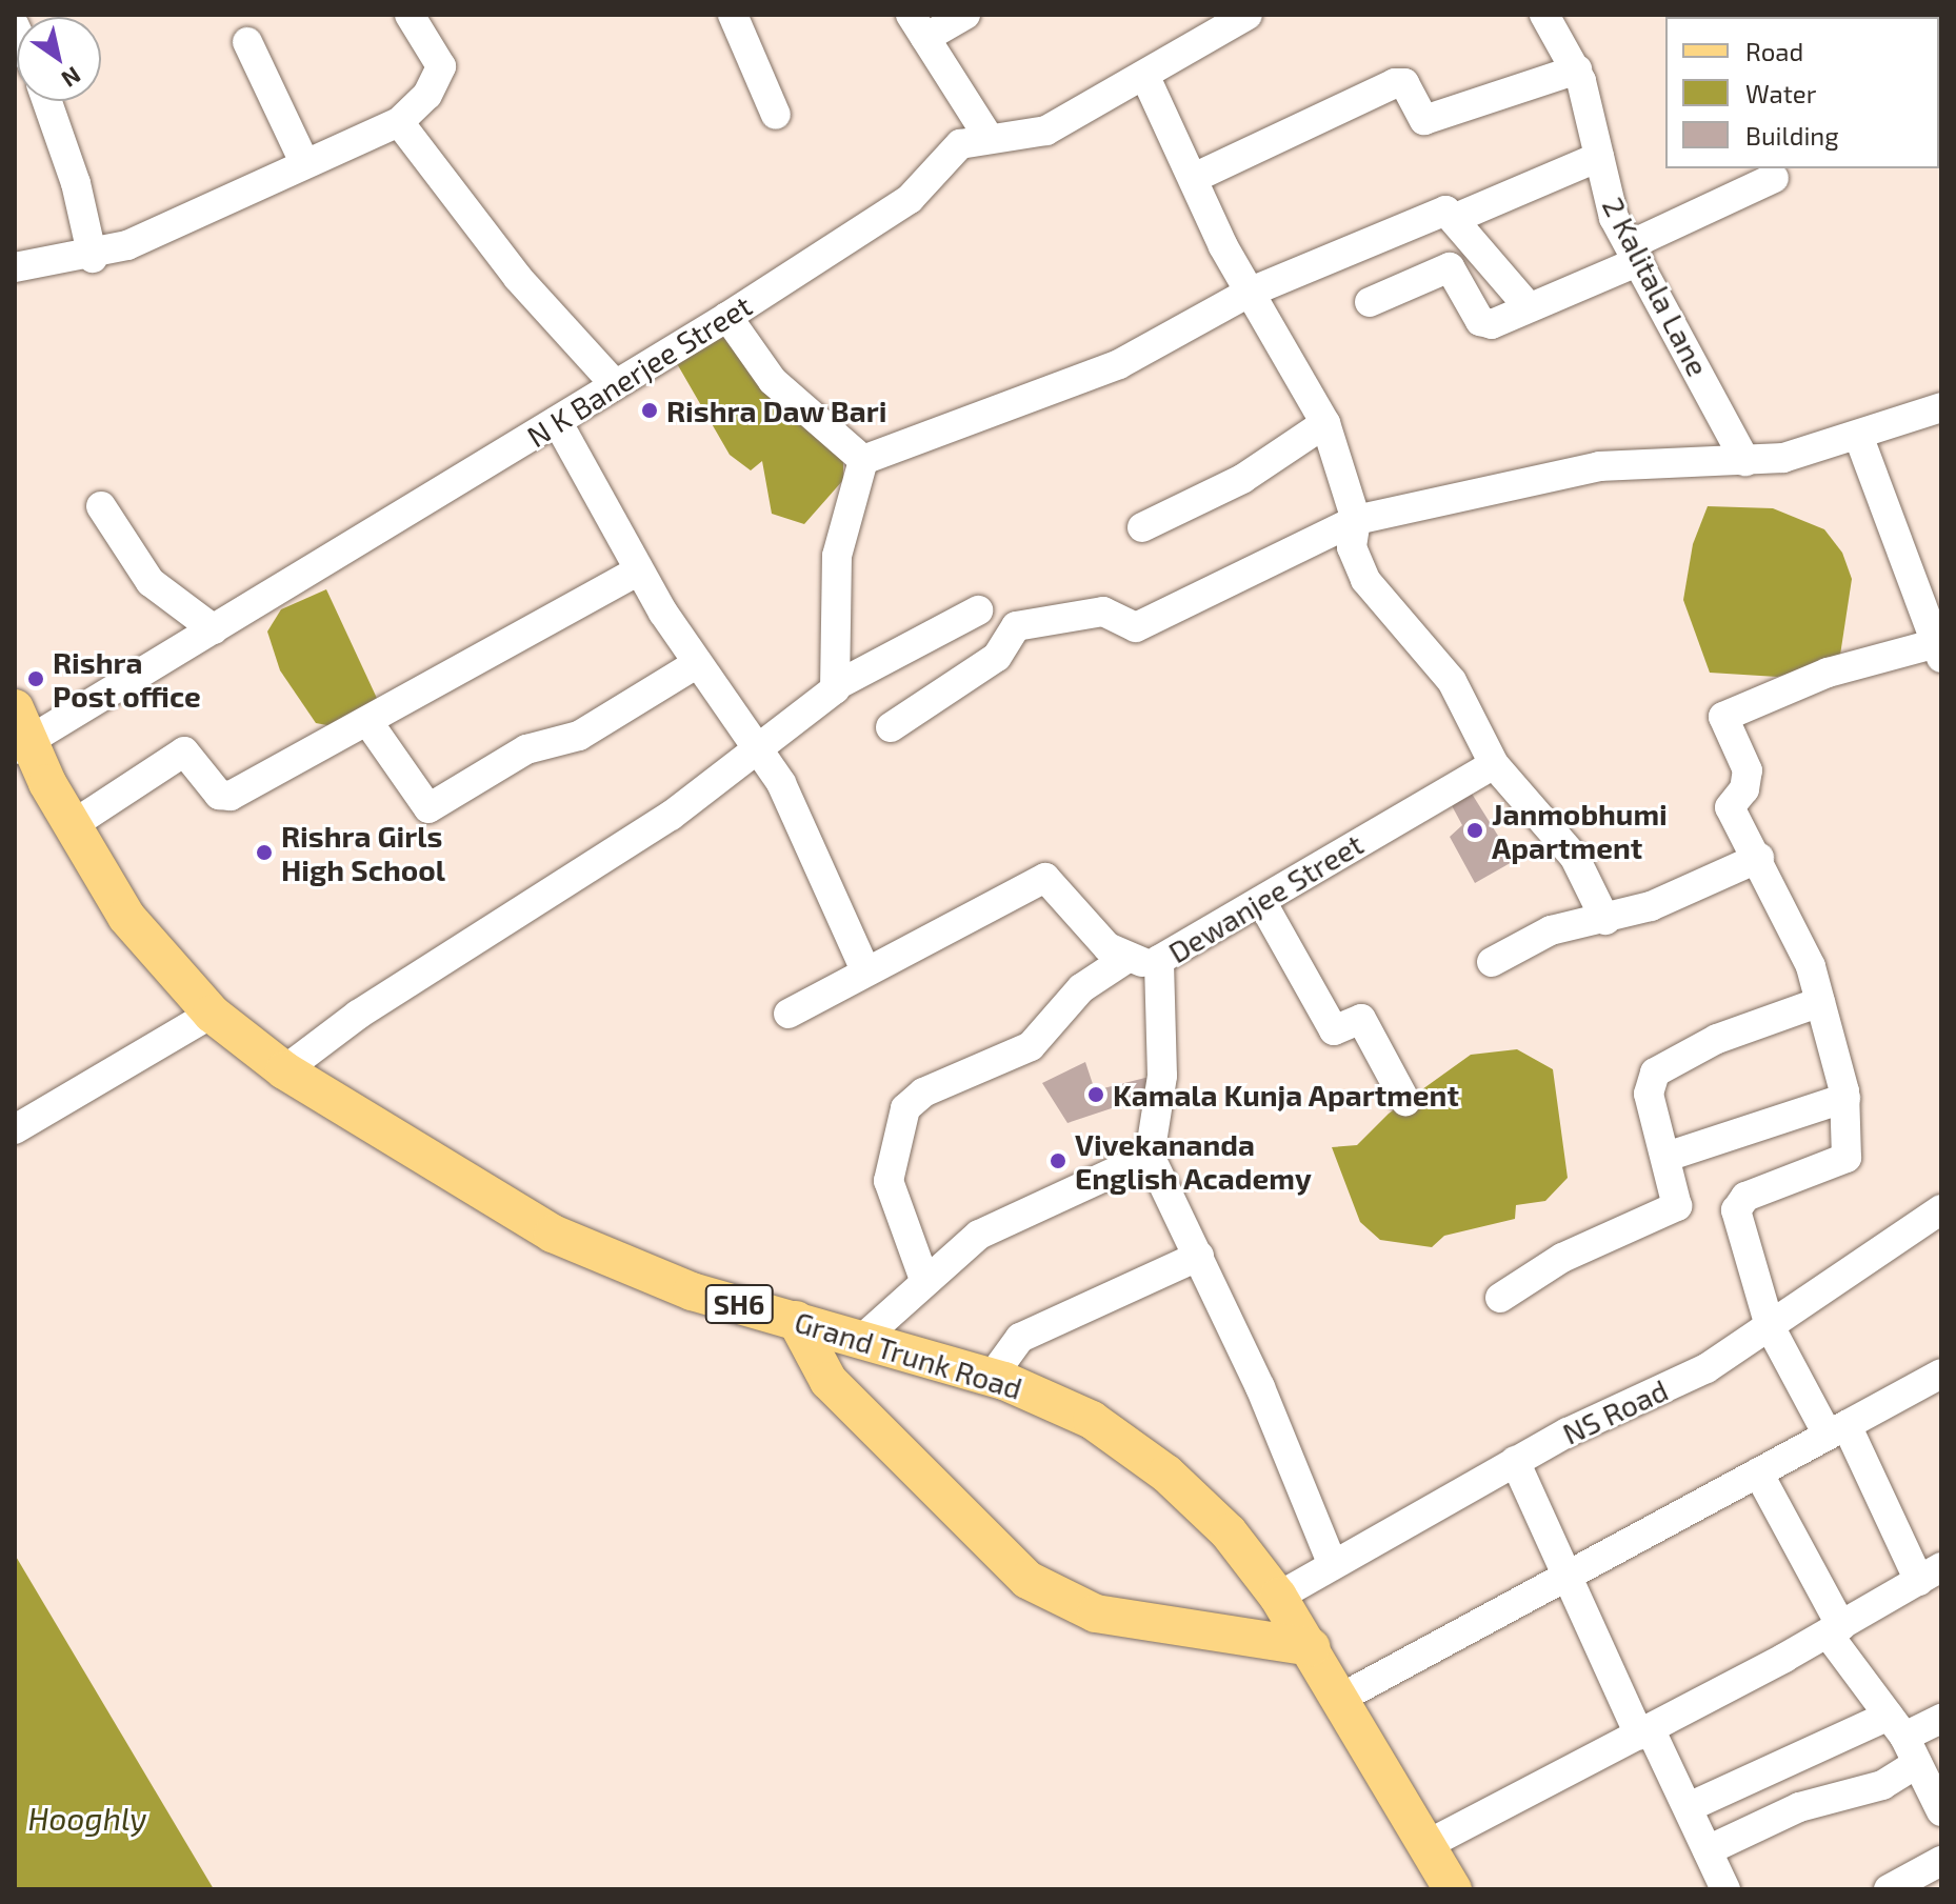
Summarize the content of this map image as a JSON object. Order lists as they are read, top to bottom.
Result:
{
  "streets": {
    "main road": ["SH6", "Grand Trunk Road"],
    "street": [
      "2 Kalitala Lane",
      "N K Banerjee Street",
      "Dewanjee Street",
      "NS Road"
    ]
  },
  "crossings": [
    ["N K Banerjee Street", "Grand Trunk Road"],
    ["Grand Trunk Road", "NS Road"]
  ],
  "water": ["Hooghly"],
  "places": [
    "Rishra Daw Bari",
    "Rishra Post office",
    "Janmobhumi Apartment",
    "Rishra Girls High School",
    "Kamala Kunja Apartment",
    "Vivekananda English Academy"
  ],
  "legend": ["Road", "Water", "Building"],
  "north": "bottom right"
}
